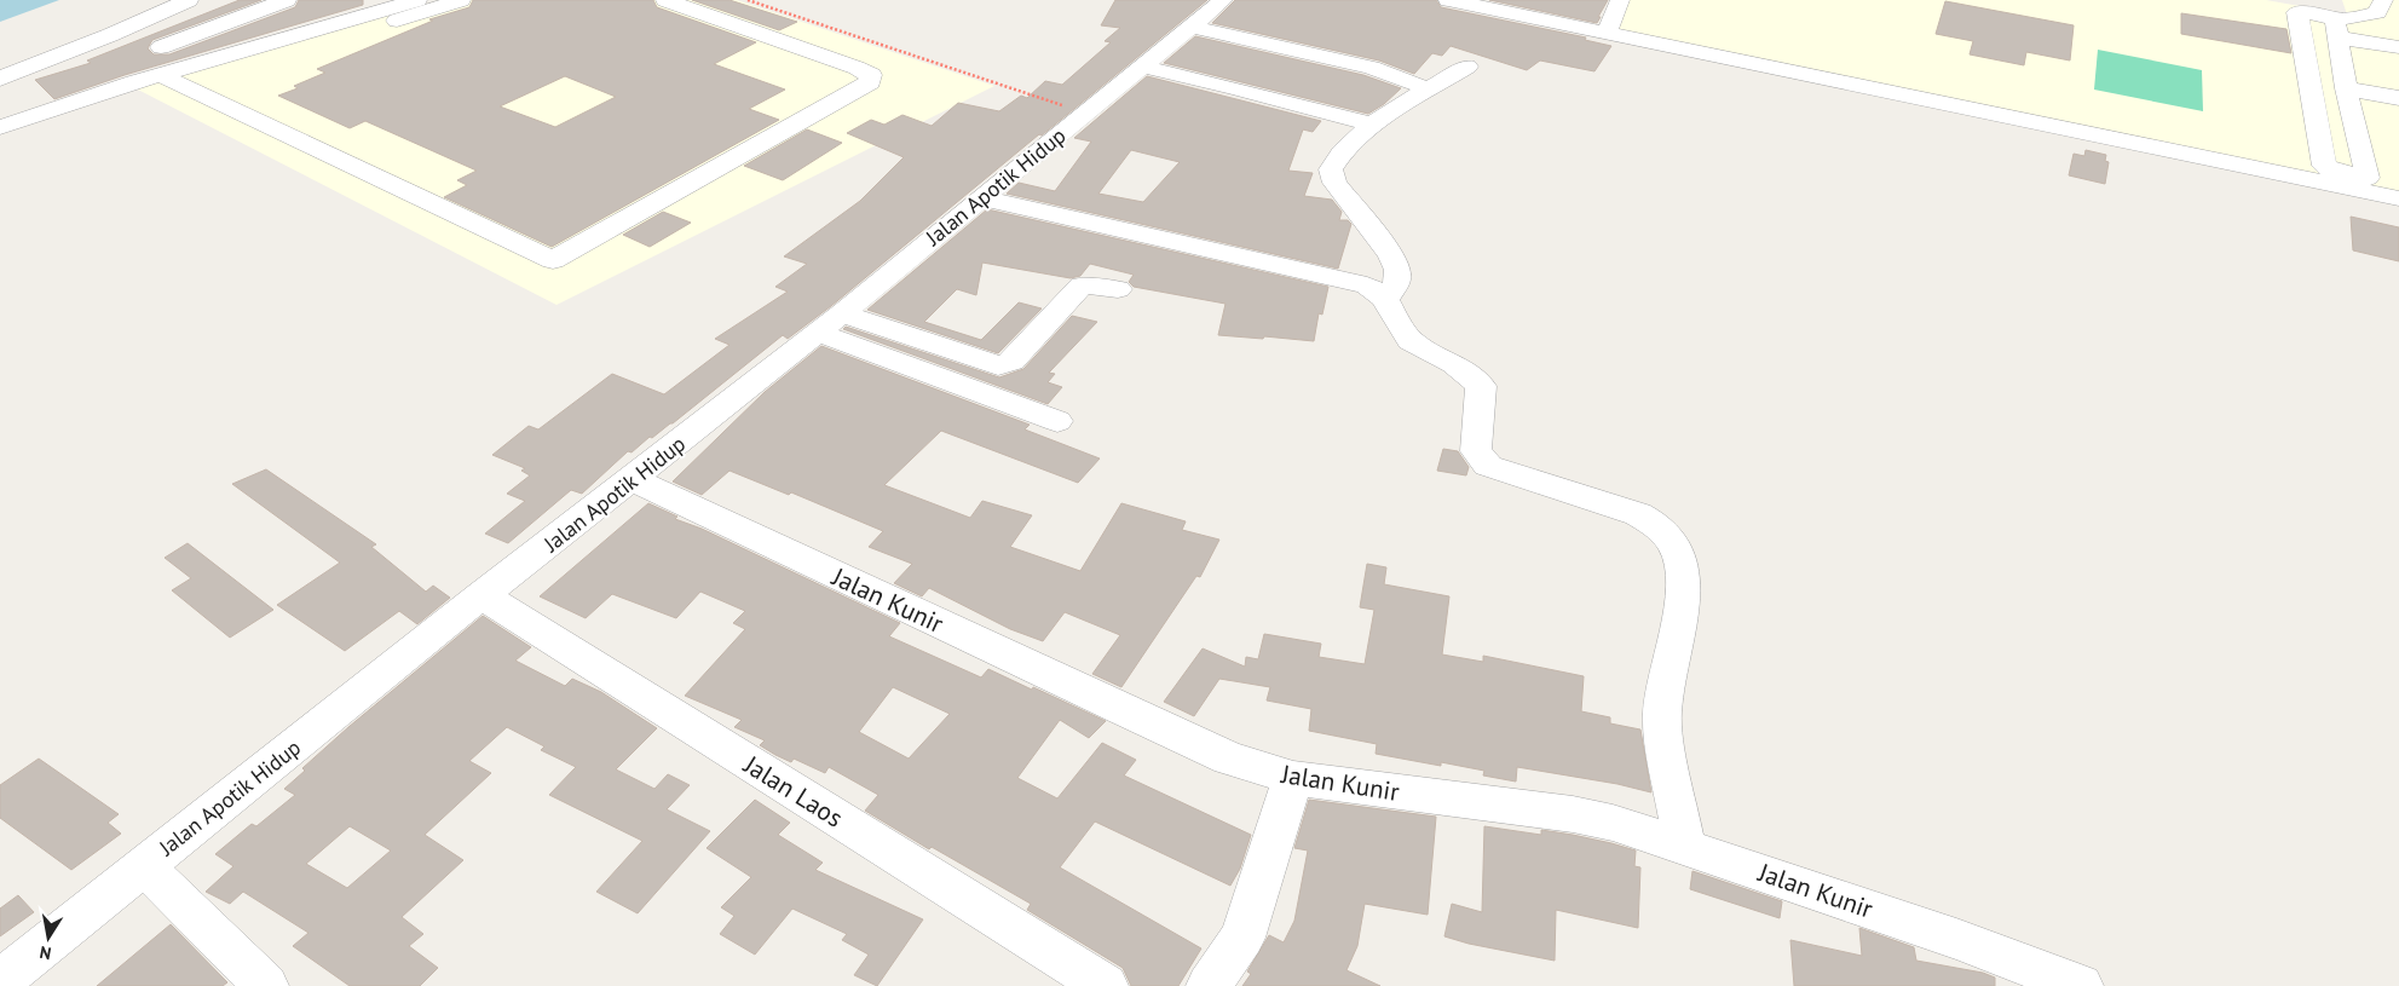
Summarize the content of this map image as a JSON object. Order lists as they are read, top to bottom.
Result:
{
  "streets": {
    "street": ["Jalan Apotik Hidup", "Jalan Kunir", "Jalan Laos"]
  },
  "crossings": [
    ["Jalan Apotik Hidup", "Jalan Kunir"],
    ["Jalan Apotik Hidup", "Jalan Laos"]
  ],
  "north": "bottom"
}
